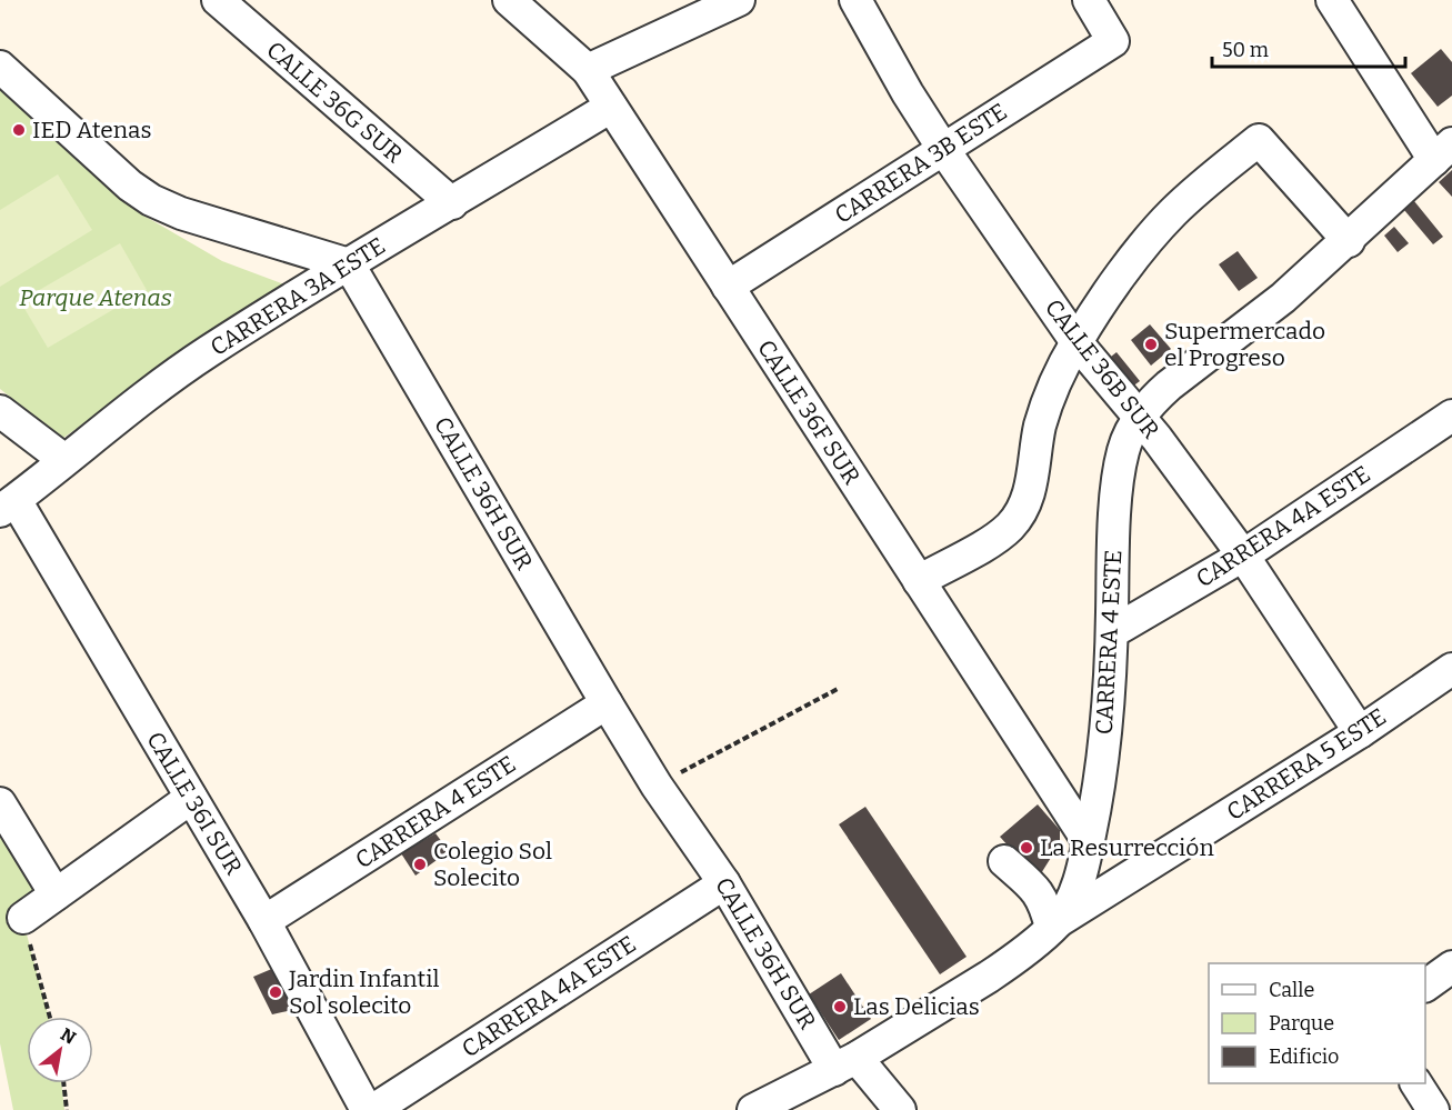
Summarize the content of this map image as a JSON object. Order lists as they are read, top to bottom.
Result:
{
  "streets": {
    "street": [
      "CALLE 36G SUR",
      "CARRERA 3B ESTE",
      "CARRERA 3A ESTE",
      "CALLE 36B SUR",
      "CALLE 36F SUR",
      "CALLE 36H SUR",
      "CARRERA 4A ESTE",
      "CARRERA 4 ESTE",
      "CARRERA 5 ESTE",
      "CALLE 36I SUR"
    ]
  },
  "crossings": [
    ["CALLE 36G SUR", "CARRERA 3A ESTE"],
    ["CARRERA 3B ESTE", "CALLE 36B SUR"],
    ["CARRERA 3B ESTE", "CALLE 36F SUR"],
    ["CARRERA 3A ESTE", "CALLE 36F SUR"],
    ["CARRERA 3A ESTE", "CALLE 36H SUR"],
    ["CARRERA 3A ESTE", "CALLE 36I SUR"],
    ["CALLE 36B SUR", "CARRERA 4A ESTE"],
    ["CALLE 36B SUR", "CARRERA 4 ESTE"],
    ["CALLE 36B SUR", "CARRERA 5 ESTE"],
    ["CALLE 36F SUR", "CARRERA 4 ESTE"],
    ["CALLE 36H SUR", "CARRERA 4A ESTE"],
    ["CALLE 36H SUR", "CARRERA 4 ESTE"],
    ["CARRERA 4A ESTE", "CARRERA 4 ESTE"],
    ["CARRERA 4 ESTE", "CARRERA 5 ESTE"],
    ["CARRERA 4 ESTE", "CALLE 36I SUR"]
  ],
  "parks": ["Parque Atenas"],
  "places": [
    "IED Atenas",
    "Supermercado el Progreso",
    "La Resurrección",
    "Colegio Sol Solecito",
    "Jardin Infantil Sol solecito",
    "Las Delicias"
  ],
  "legend": ["Calle", "Parque", "Edificio"],
  "scale_bar": "50 m",
  "north": "top right"
}
